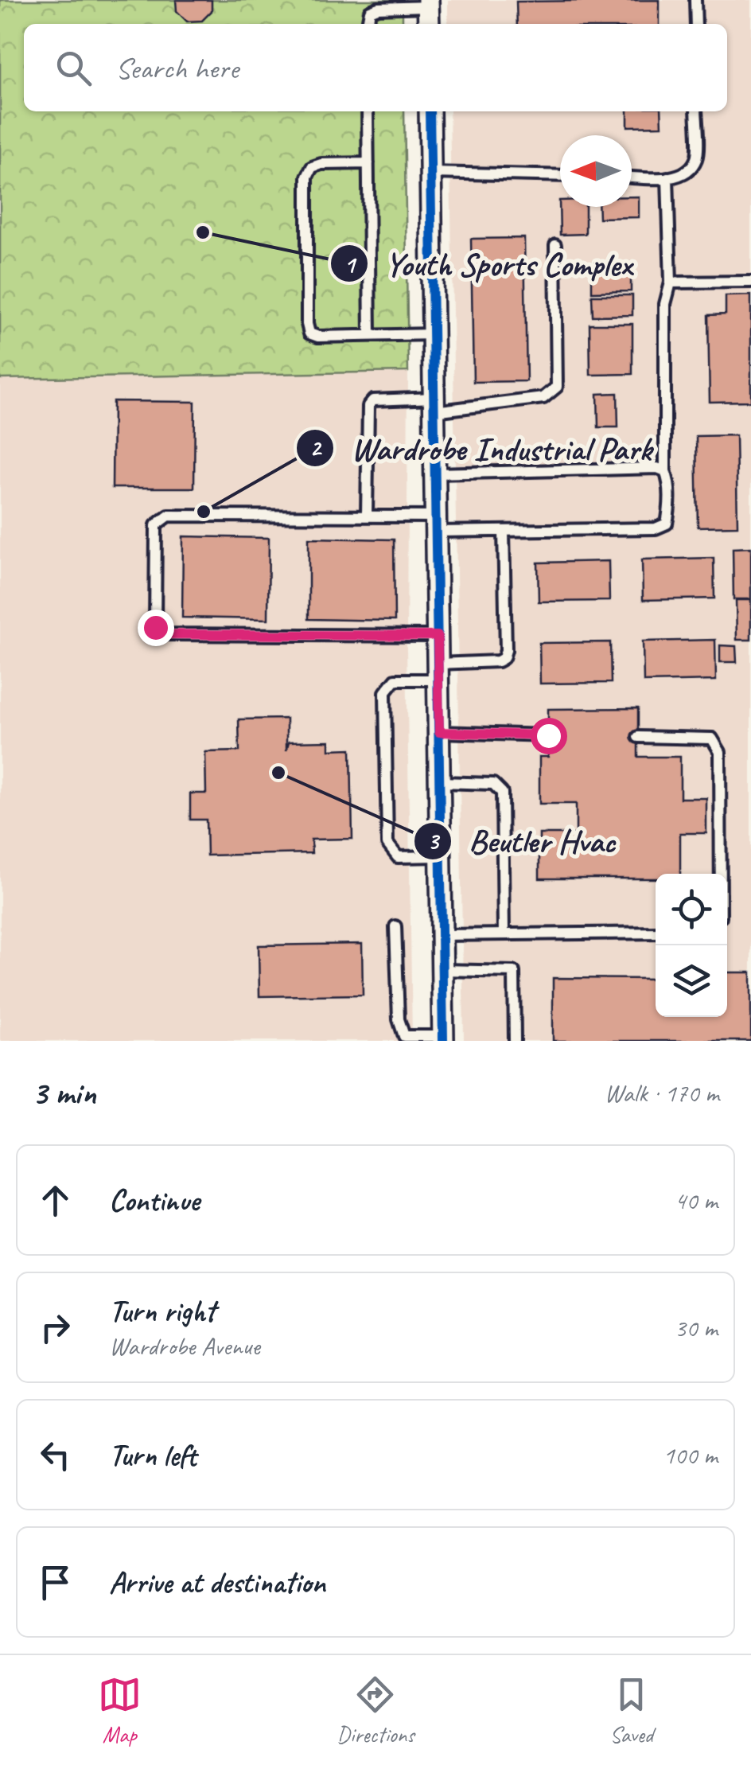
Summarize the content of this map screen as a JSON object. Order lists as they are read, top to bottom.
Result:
{
  "places": ["Youth Sports Complex", "Wardrobe Industrial Park", "Beutler Hvac"],
  "north": "left",
  "page": {
    "search": "Search here",
    "heading": ["3 min", "Walk · 170 m"],
    "list": [
      ["Continue", "40 m"],
      ["Turn right", "Wardrobe Avenue", "30 m"],
      ["Turn left", "100 m"],
      "Arrive at destination"
    ],
    "nav": ["Map", "Directions", "Saved"]
  }
}
